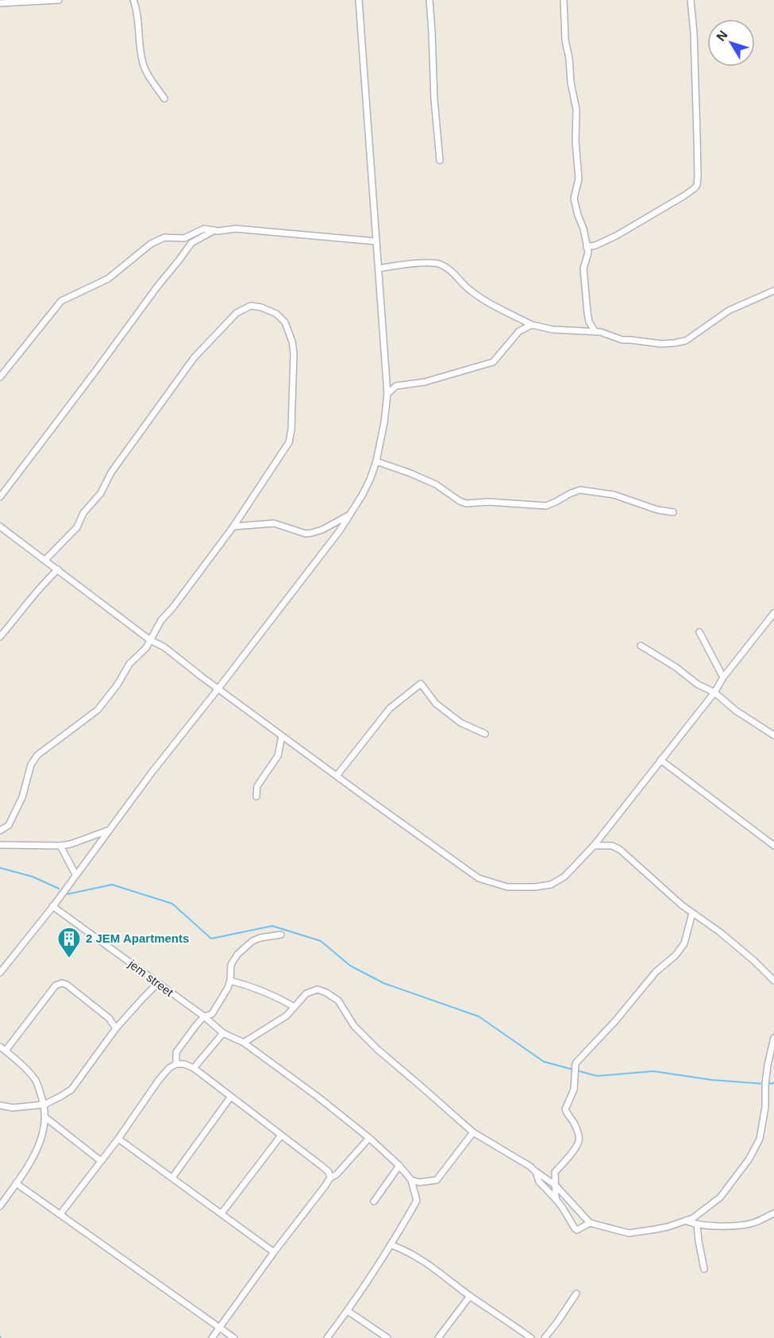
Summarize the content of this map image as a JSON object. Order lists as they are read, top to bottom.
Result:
{
  "streets": {
    "street": ["jem street"]
  },
  "places": {
    "building": ["2 JEM Apartments"]
  },
  "north": "top left"
}
